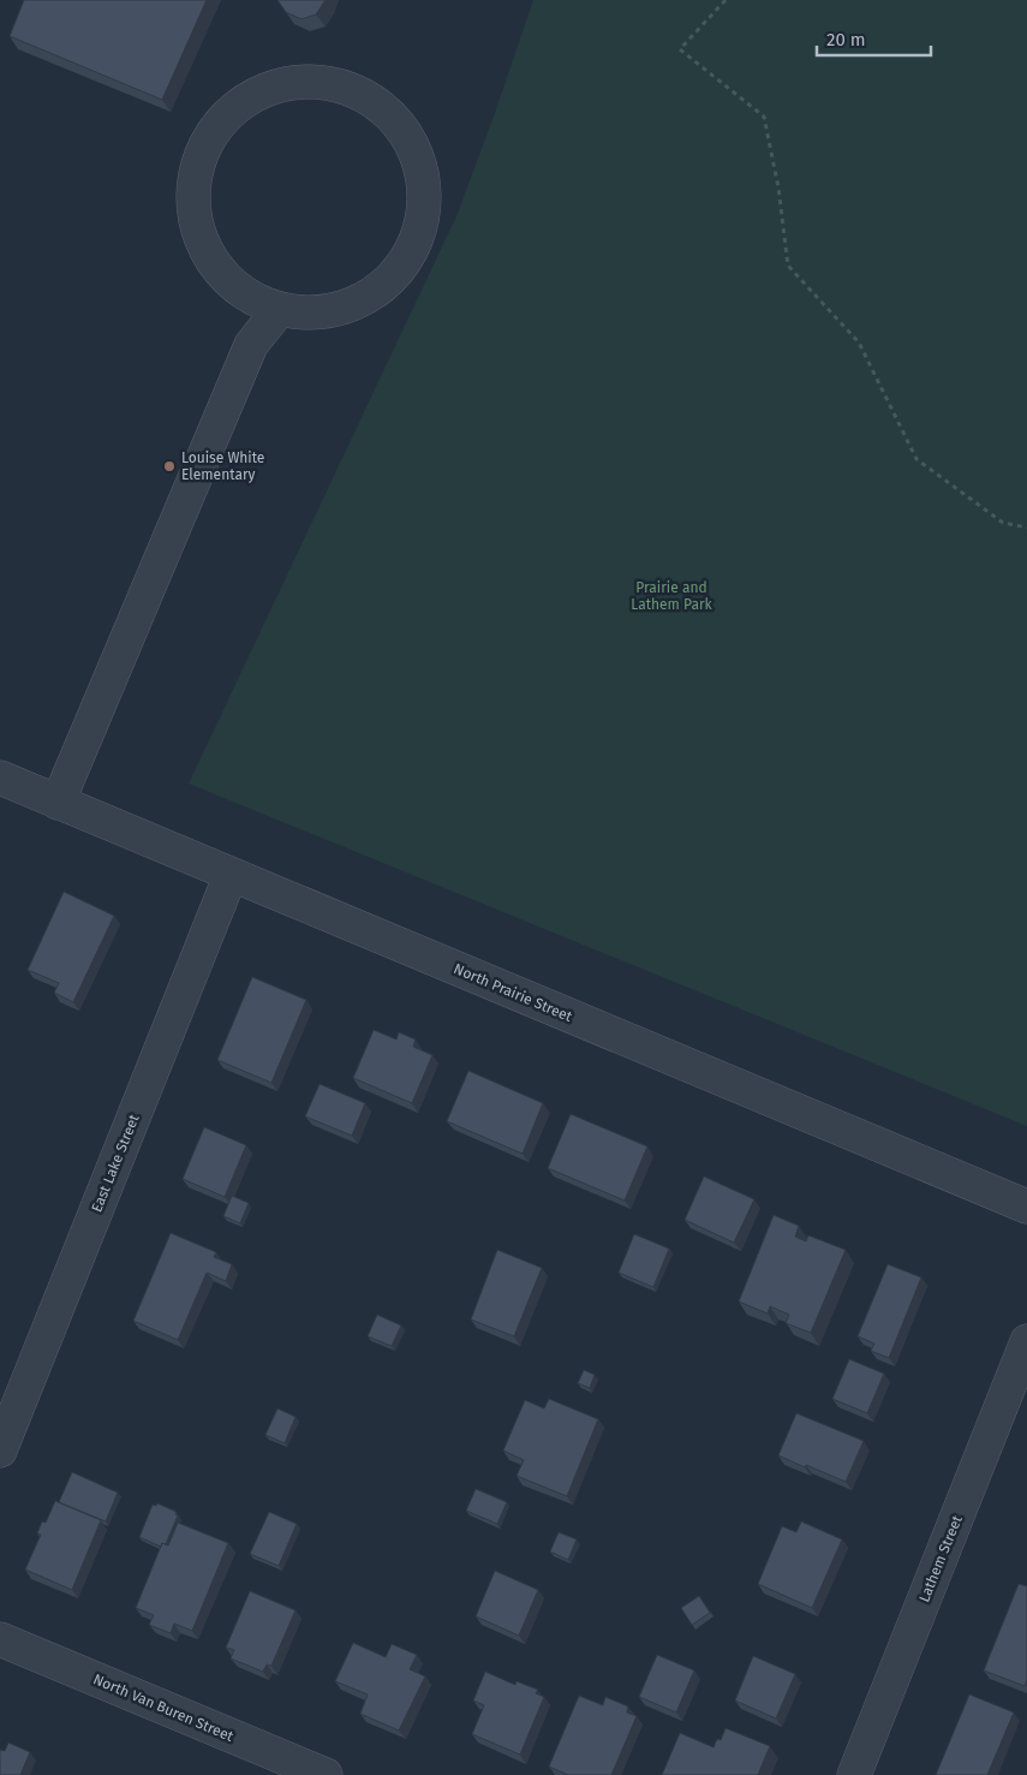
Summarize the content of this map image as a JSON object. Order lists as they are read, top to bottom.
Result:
{
  "streets": {
    "street": [
      "North Prairie Street",
      "East Lake Street",
      "Lathem Street",
      "North Van Buren Street"
    ]
  },
  "crossings": [
    ["North Prairie Street", "East Lake Street"]
  ],
  "parks": ["Prairie and Lathem Park"],
  "places": ["Louise White Elementary"],
  "scale_bar": "20 m"
}
